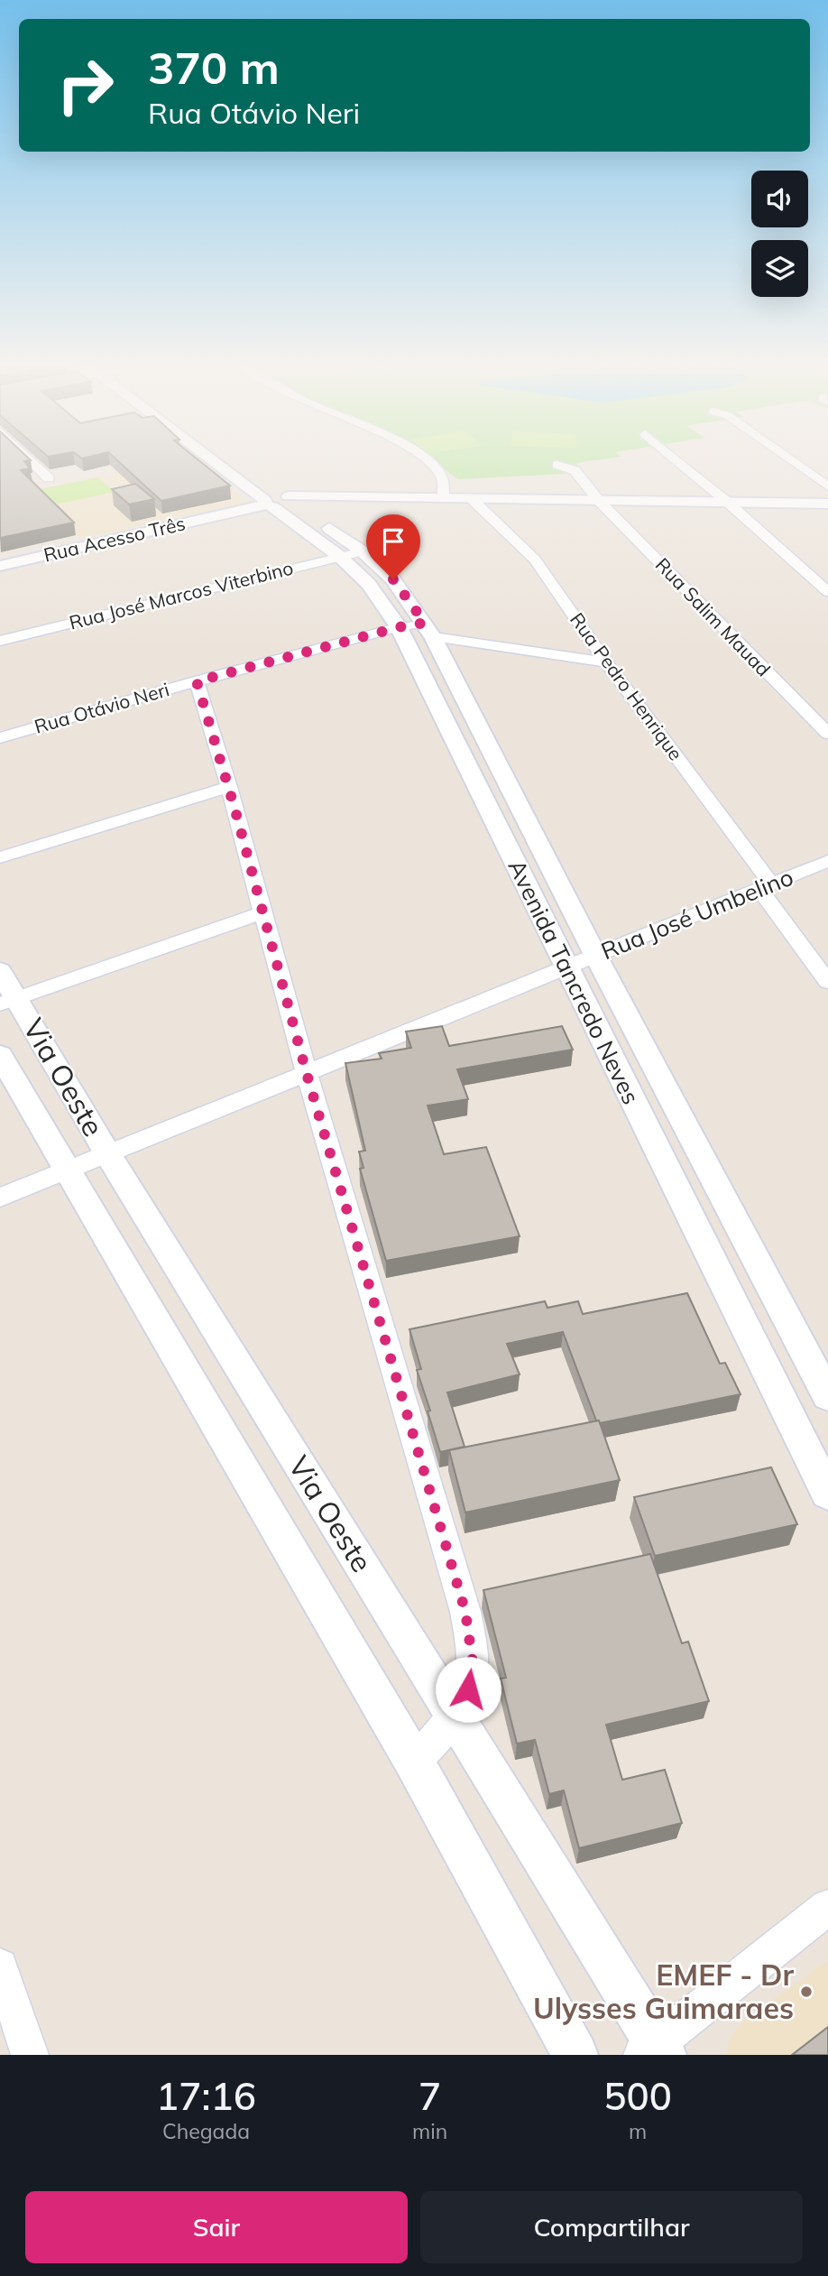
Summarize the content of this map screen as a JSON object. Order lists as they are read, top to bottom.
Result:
{
  "streets": {
    "street": [
      "Rua Acesso Três",
      "Rua José Marcos Viterbino",
      "Rua Salim Mauad",
      "Rua Pedro Henrique",
      "Rua Otávio Neri",
      "Rua José Umbelino",
      "Avenida Tancredo Neves",
      "Via Oeste"
    ]
  },
  "crossings": [
    ["Rua Acesso Três", "Rua Salim Mauad"],
    ["Rua Acesso Três", "Rua Pedro Henrique"],
    ["Rua Acesso Três", "Avenida Tancredo Neves"],
    ["Rua José Marcos Viterbino", "Avenida Tancredo Neves"],
    ["Rua Pedro Henrique", "Rua Otávio Neri"],
    ["Rua Pedro Henrique", "Rua José Umbelino"],
    ["Rua Otávio Neri", "Avenida Tancredo Neves"],
    ["Rua José Umbelino", "Avenida Tancredo Neves"],
    ["Rua José Umbelino", "Via Oeste"]
  ],
  "places": ["EMEF - Dr Ulysses Guimaraes"],
  "page": {
    "turn": ["370 m", "Rua Otávio Neri"],
    "eta": [
      "17:16",
      "Chegada",
      "7",
      "min",
      "500",
      "m"
    ],
    "buttons": ["Sair", "Compartilhar"]
  }
}
